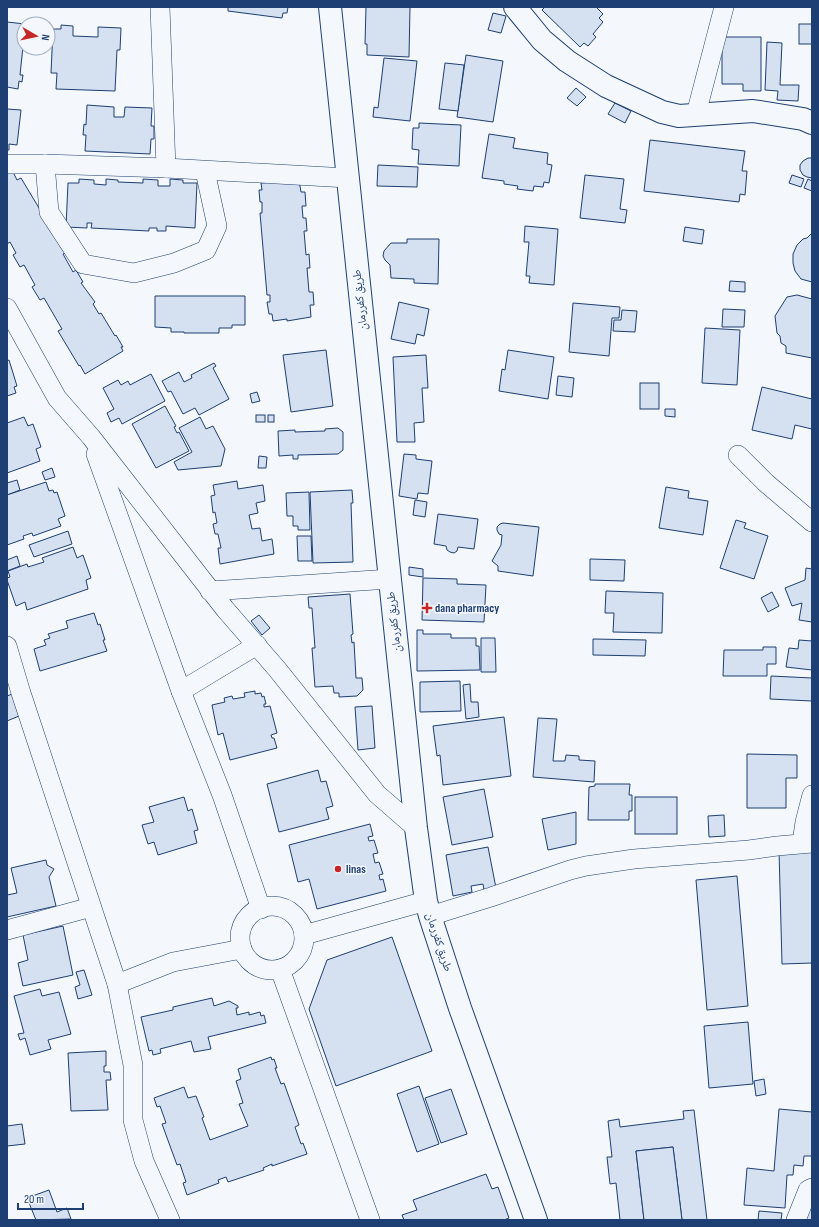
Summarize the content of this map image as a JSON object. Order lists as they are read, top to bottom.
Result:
{
  "streets": {
    "main road": ["طريق كفررمان"]
  },
  "places": {
    "health": ["dana pharmacy"],
    "other": ["linas"]
  },
  "scale_bar": "20 m",
  "north": "right"
}
